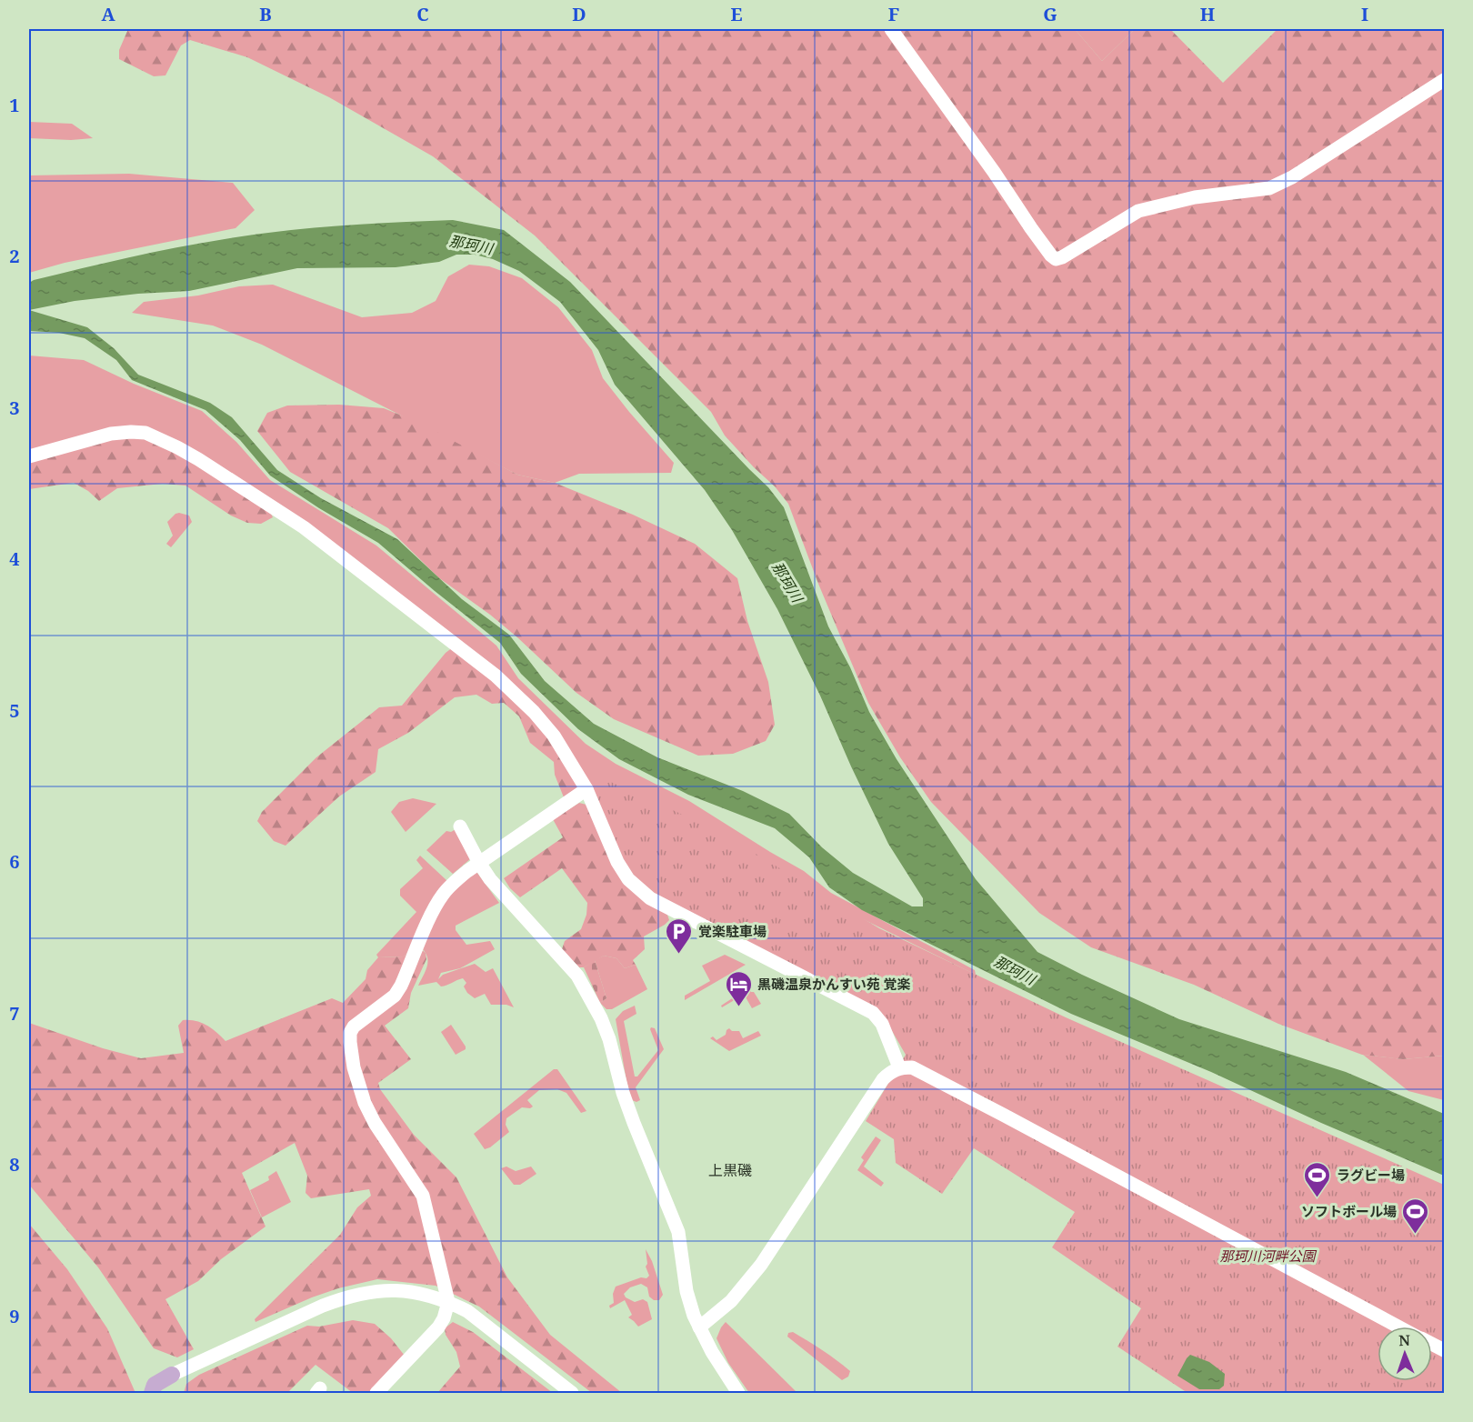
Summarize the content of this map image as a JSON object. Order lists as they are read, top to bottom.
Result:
{
  "districts": ["上黒磯"],
  "water": ["那珂川"],
  "parks": ["那珂川河畔公園"],
  "places": {
    "parking": ["覚楽駐車場"],
    "hotel": ["黒磯温泉かんすい苑 覚楽"],
    "sports": ["ラグビー場", "ソフトボール場"]
  },
  "north": "top",
  "grid": {
    "columns": [
      "A",
      "B",
      "C",
      "D",
      "E",
      "F",
      "G",
      "H",
      "I"
    ],
    "rows": [
      "1",
      "2",
      "3",
      "4",
      "5",
      "6",
      "7",
      "8",
      "9"
    ]
  }
}
